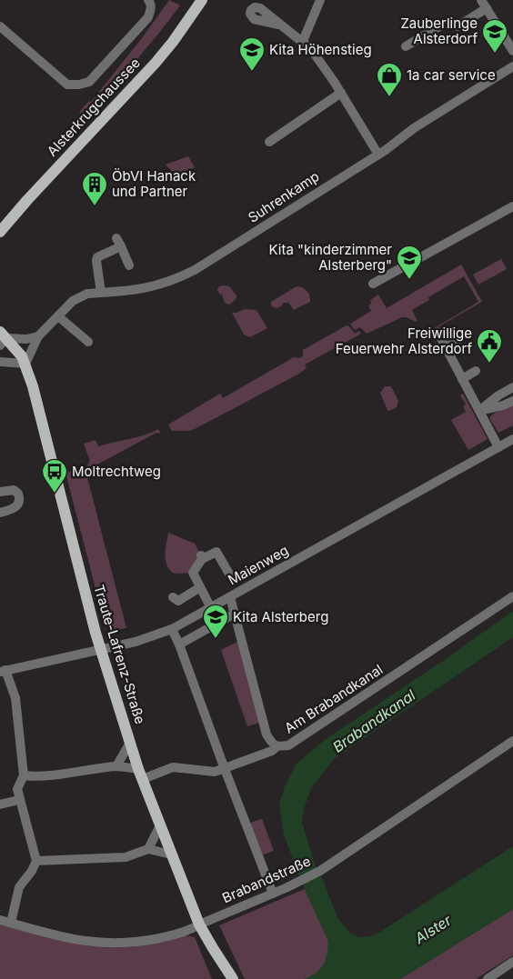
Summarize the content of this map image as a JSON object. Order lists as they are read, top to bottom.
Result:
{
  "streets": {
    "main road": ["Alsterkrugchaussee", "Traute-Lafrenz-Straße"],
    "street": [
      "Suhrenkamp",
      "Maienweg",
      "Am Brabandkanal",
      "Brabandstraße"
    ]
  },
  "crossings": [
    ["Suhrenkamp", "Traute-Lafrenz-Straße"],
    ["Maienweg", "Traute-Lafrenz-Straße"],
    ["Maienweg", "Am Brabandkanal"],
    ["Traute-Lafrenz-Straße", "Brabandstraße"]
  ],
  "water": ["Brabandkanal", "Alster"],
  "places": {
    "school or university": [
      "Zauberlinge Alsterdorf",
      "Kita Höhenstieg",
      "Kita \"kinderzimmer Alsterberg\"",
      "Kita Alsterberg"
    ],
    "shop": ["1a car service"],
    "building": ["ÖbVI Hanack und Partner"],
    "public building": ["Freiwillige Feuerwehr Alsterdorf"],
    "bus stop": ["Moltrechtweg"]
  }
}
